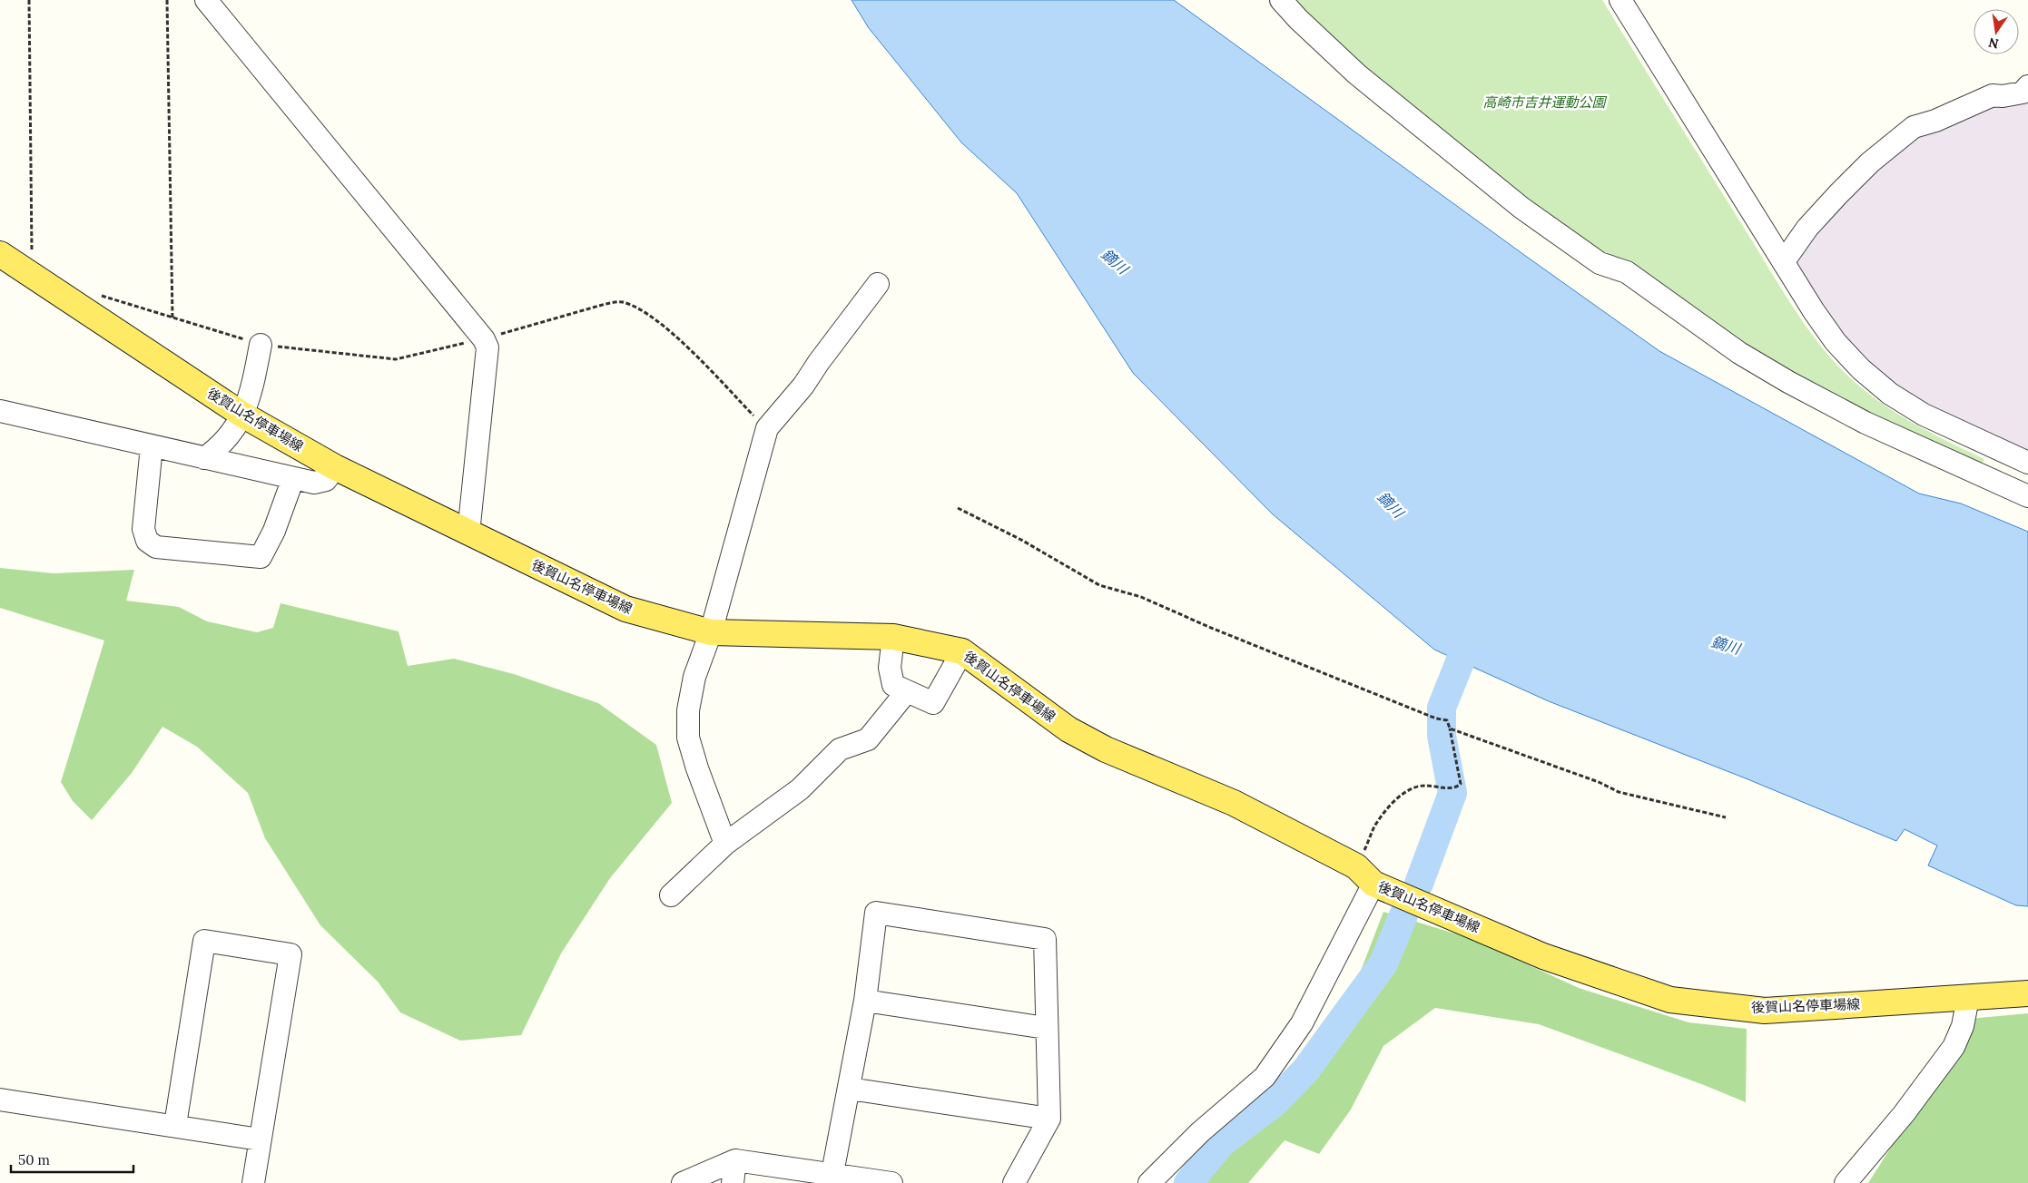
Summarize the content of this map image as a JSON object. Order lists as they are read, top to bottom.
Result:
{
  "streets": {
    "main road": ["後賀山名停車場線"]
  },
  "water": ["鏑川"],
  "parks": ["高崎市吉井運動公園"],
  "scale_bar": "50 m",
  "north": "bottom"
}
